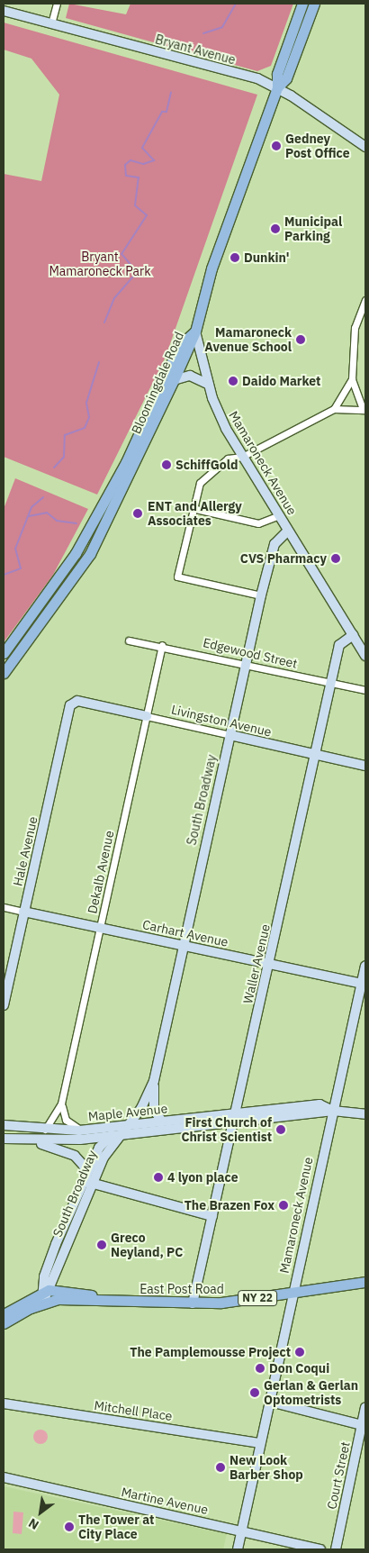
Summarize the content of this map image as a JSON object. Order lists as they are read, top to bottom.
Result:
{
  "streets": {
    "main road": [
      "Bloomingdale Road",
      "Mamaroneck Avenue",
      "East Post Road",
      "NY 22"
    ],
    "street": [
      "Bryant Avenue",
      "Edgewood Street",
      "Livingston Avenue",
      "South Broadway",
      "Hale Avenue",
      "Dekalb Avenue",
      "Carhart Avenue",
      "Waller Avenue",
      "Maple Avenue",
      "Mitchell Place",
      "Court Street",
      "Martine Avenue"
    ]
  },
  "crossings": [
    ["Bryant Avenue", "Mamaroneck Avenue"],
    ["Bloomingdale Road", "Mamaroneck Avenue"],
    ["Mamaroneck Avenue", "South Broadway"],
    ["Mamaroneck Avenue", "Carhart Avenue"],
    ["Mamaroneck Avenue", "Waller Avenue"],
    ["Mamaroneck Avenue", "Maple Avenue"],
    ["Mamaroneck Avenue", "East Post Road"],
    ["Mamaroneck Avenue", "Mitchell Place"],
    ["Mamaroneck Avenue", "Martine Avenue"],
    ["Edgewood Street", "South Broadway"],
    ["Edgewood Street", "Dekalb Avenue"],
    ["Edgewood Street", "Waller Avenue"],
    ["Livingston Avenue", "South Broadway"],
    ["Livingston Avenue", "Hale Avenue"],
    ["Livingston Avenue", "Dekalb Avenue"],
    ["Livingston Avenue", "Waller Avenue"],
    ["South Broadway", "Carhart Avenue"],
    ["South Broadway", "Maple Avenue"],
    ["South Broadway", "East Post Road"],
    ["South Broadway", "NY 22"],
    ["Hale Avenue", "Carhart Avenue"],
    ["Dekalb Avenue", "Carhart Avenue"],
    ["Dekalb Avenue", "Maple Avenue"],
    ["Carhart Avenue", "Waller Avenue"],
    ["Waller Avenue", "Maple Avenue"],
    ["Waller Avenue", "East Post Road"],
    ["East Post Road", "NY 22"]
  ],
  "parks": ["Bryant Mamaroneck Park"],
  "places": [
    "Gedney Post Office",
    "Municipal Parking",
    "Dunkin'",
    "Mamaroneck Avenue School",
    "Daido Market",
    "SchiffGold",
    "ENT and Allergy Associates",
    "CVS Pharmacy",
    "First Church of Christ Scientist",
    "4 lyon place",
    "The Brazen Fox",
    "Greco Neyland, PC",
    "The Pamplemousse Project",
    "Don Coqui",
    "Gerlan & Gerlan Optometrists",
    "New Look Barber Shop",
    "The Tower at City Place"
  ],
  "north": "bottom left"
}
